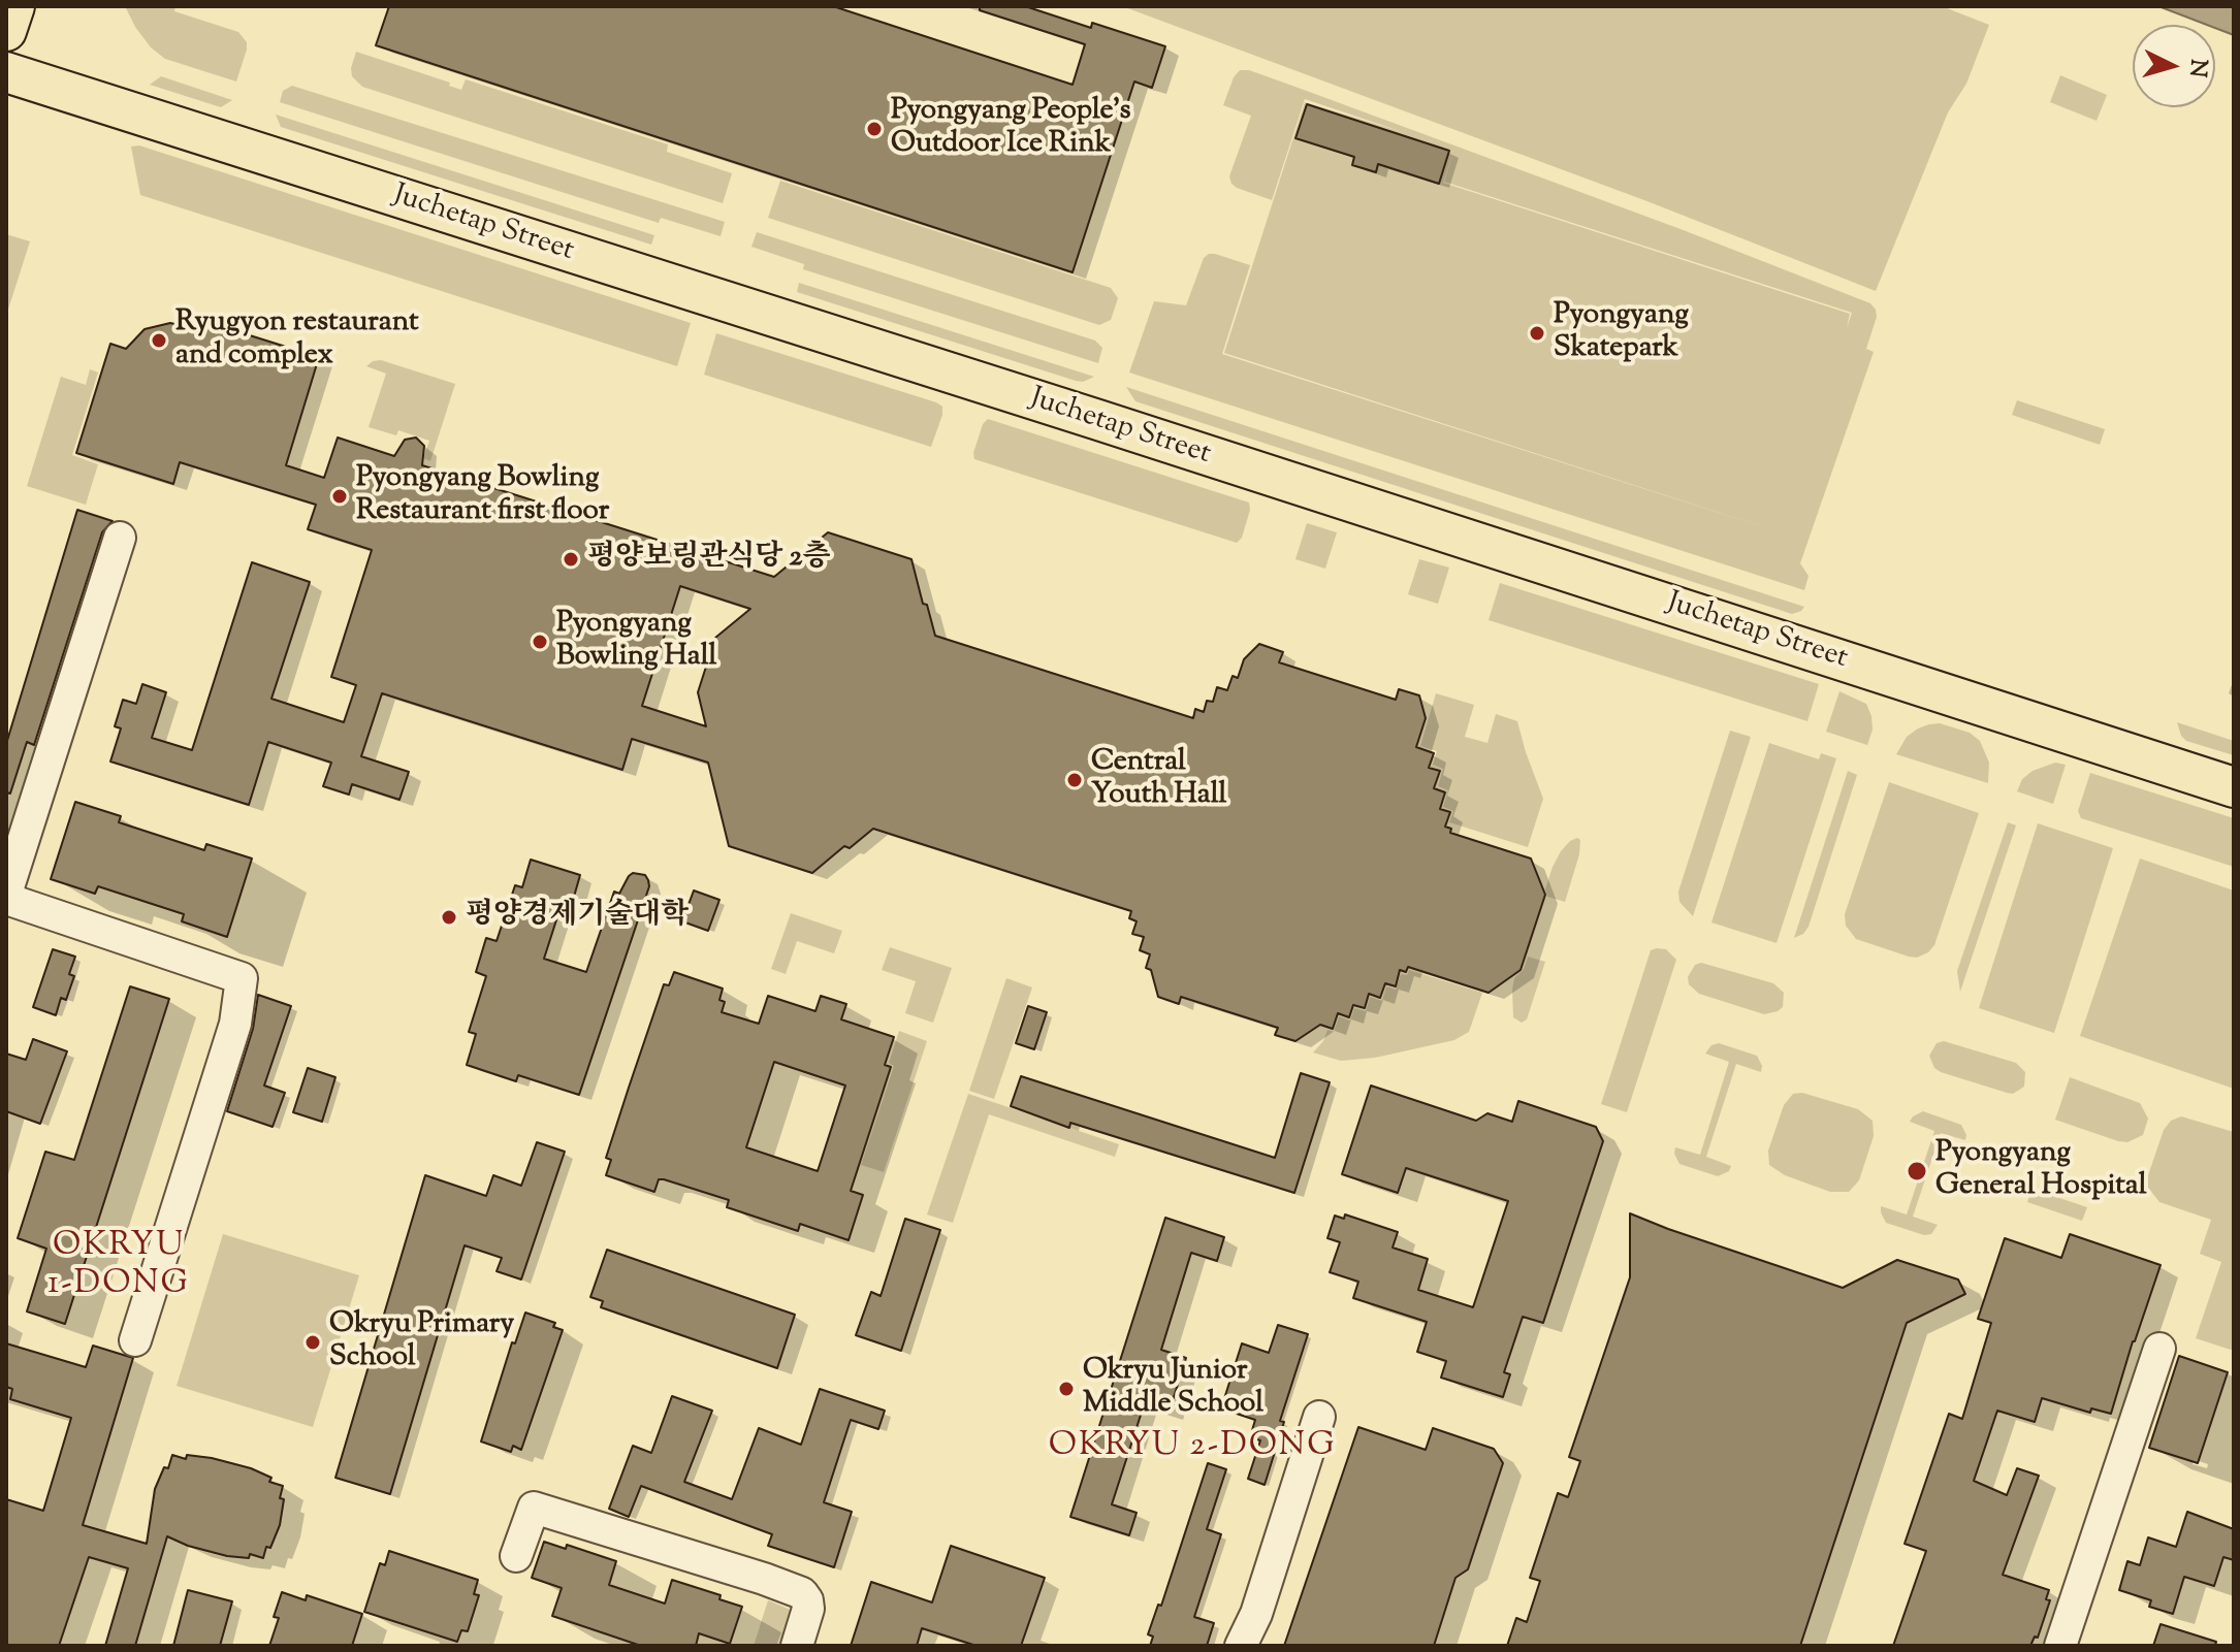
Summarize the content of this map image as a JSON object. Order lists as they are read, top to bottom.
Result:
{
  "streets": {
    "main road": ["Juchetap Street"]
  },
  "districts": ["OKRYU 1-DONG", "OKRYU 2-DONG"],
  "places": [
    "Pyongyang People's Outdoor Ice Rink",
    "Pyongyang Skatepark",
    "Ryugyon restaurant and complex",
    "Pyongyang Bowling Restaurant first floor",
    "평양보링관식당 2층",
    "Pyongyang Bowling Hall",
    "Central Youth Hall",
    "평양경제기술대학",
    "Pyongyang General Hospital",
    "Okryu Primary School",
    "Okryu Junior Middle School"
  ],
  "north": "right"
}
